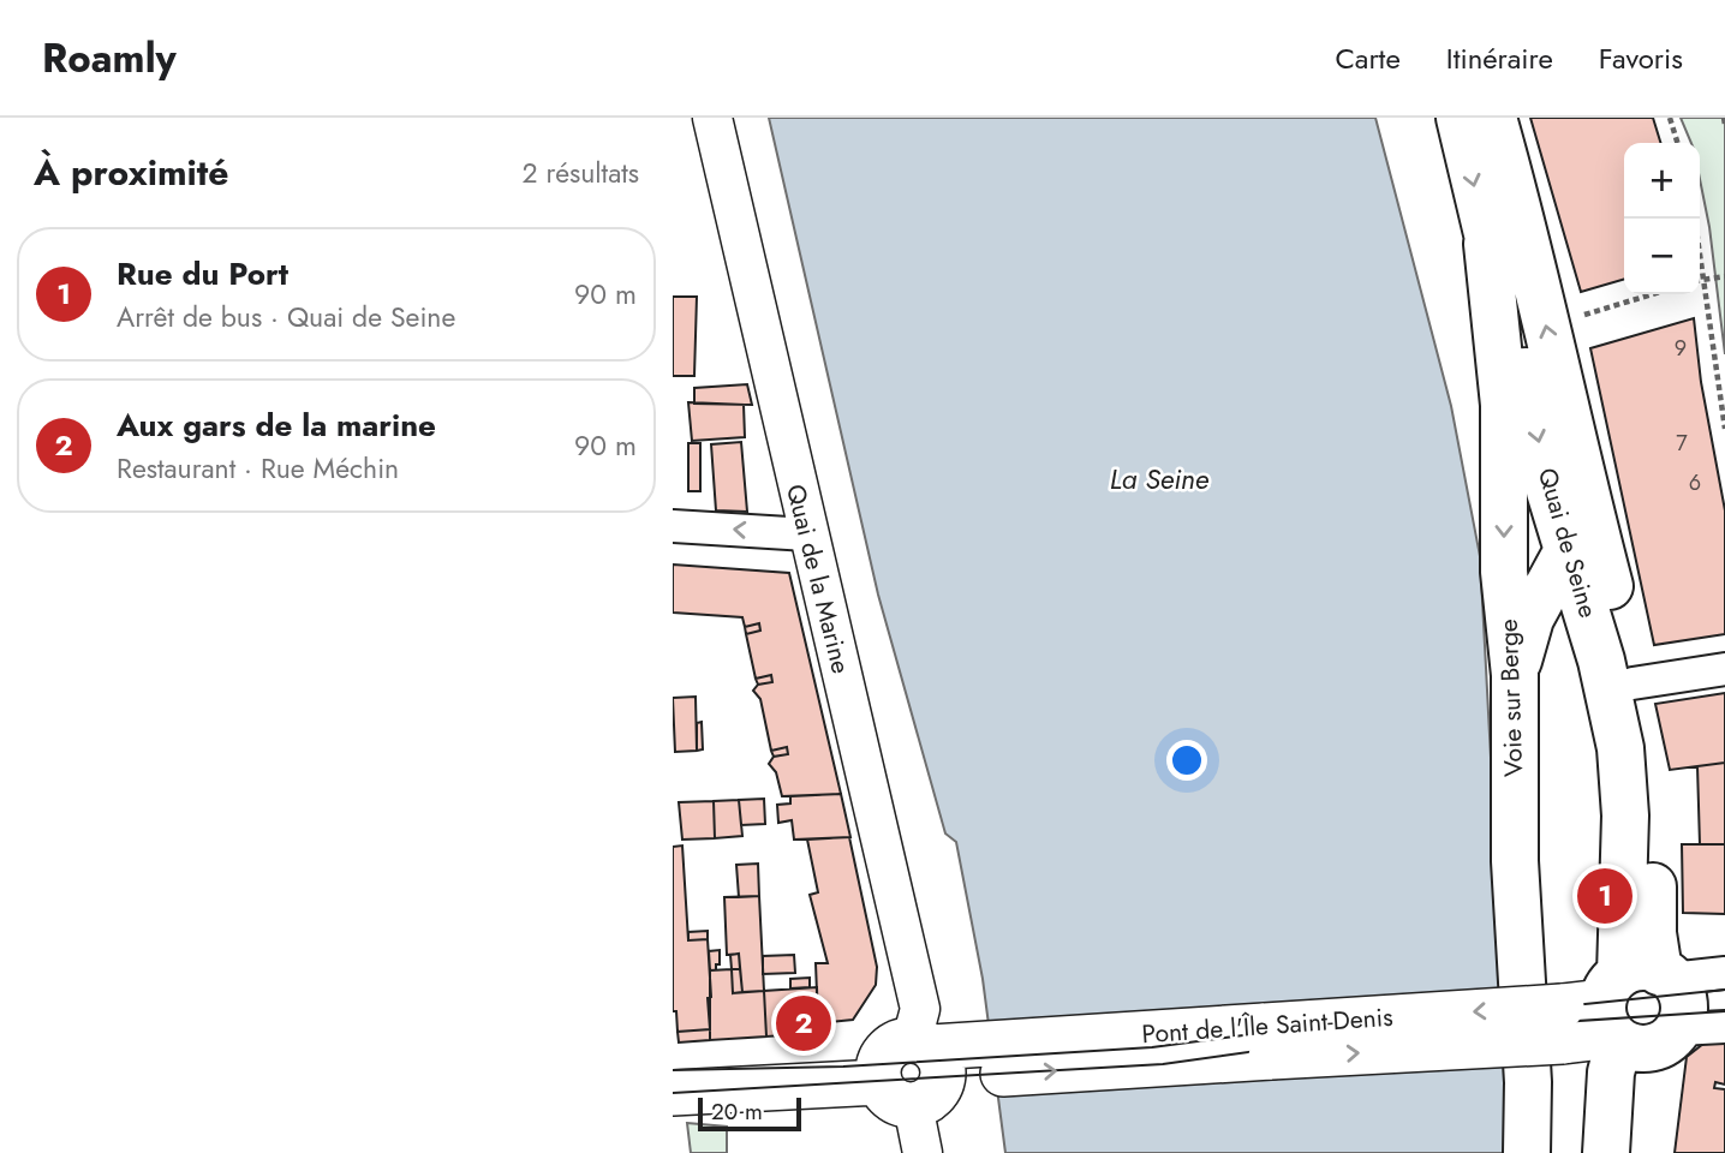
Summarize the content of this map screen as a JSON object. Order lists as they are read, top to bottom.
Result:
{
  "streets": {
    "main road": ["Quai de Seine", "Voie sur Berge", "Pont de l'Île Saint-Denis"],
    "street": ["Quai de la Marine"]
  },
  "crossings": [
    ["Quai de Seine", "Voie sur Berge"],
    ["Quai de Seine", "Pont de l'Île Saint-Denis"],
    ["Quai de la Marine", "Pont de l'Île Saint-Denis"]
  ],
  "one_way": ["Voie sur Berge"],
  "water": ["La Seine"],
  "house_numbers": ["9", "7", "6"],
  "scale_bar": "20 m",
  "page": {
    "header": "Roamly",
    "nav": ["Carte", "Itinéraire", "Favoris"],
    "heading": ["À proximité", "2 résultats"],
    "map_buttons": ["+", "−"],
    "list": [
      {
        "mark": "1",
        "name": "Rue du Port",
        "note": "Arrêt de bus · Quai de Seine",
        "value": "90 m"
      },
      {
        "mark": "2",
        "name": "Aux gars de la marine",
        "note": "Restaurant · Rue Méchin",
        "value": "90 m"
      }
    ],
    "pins": ["1", "2"],
    "scale": "20 m"
  }
}
